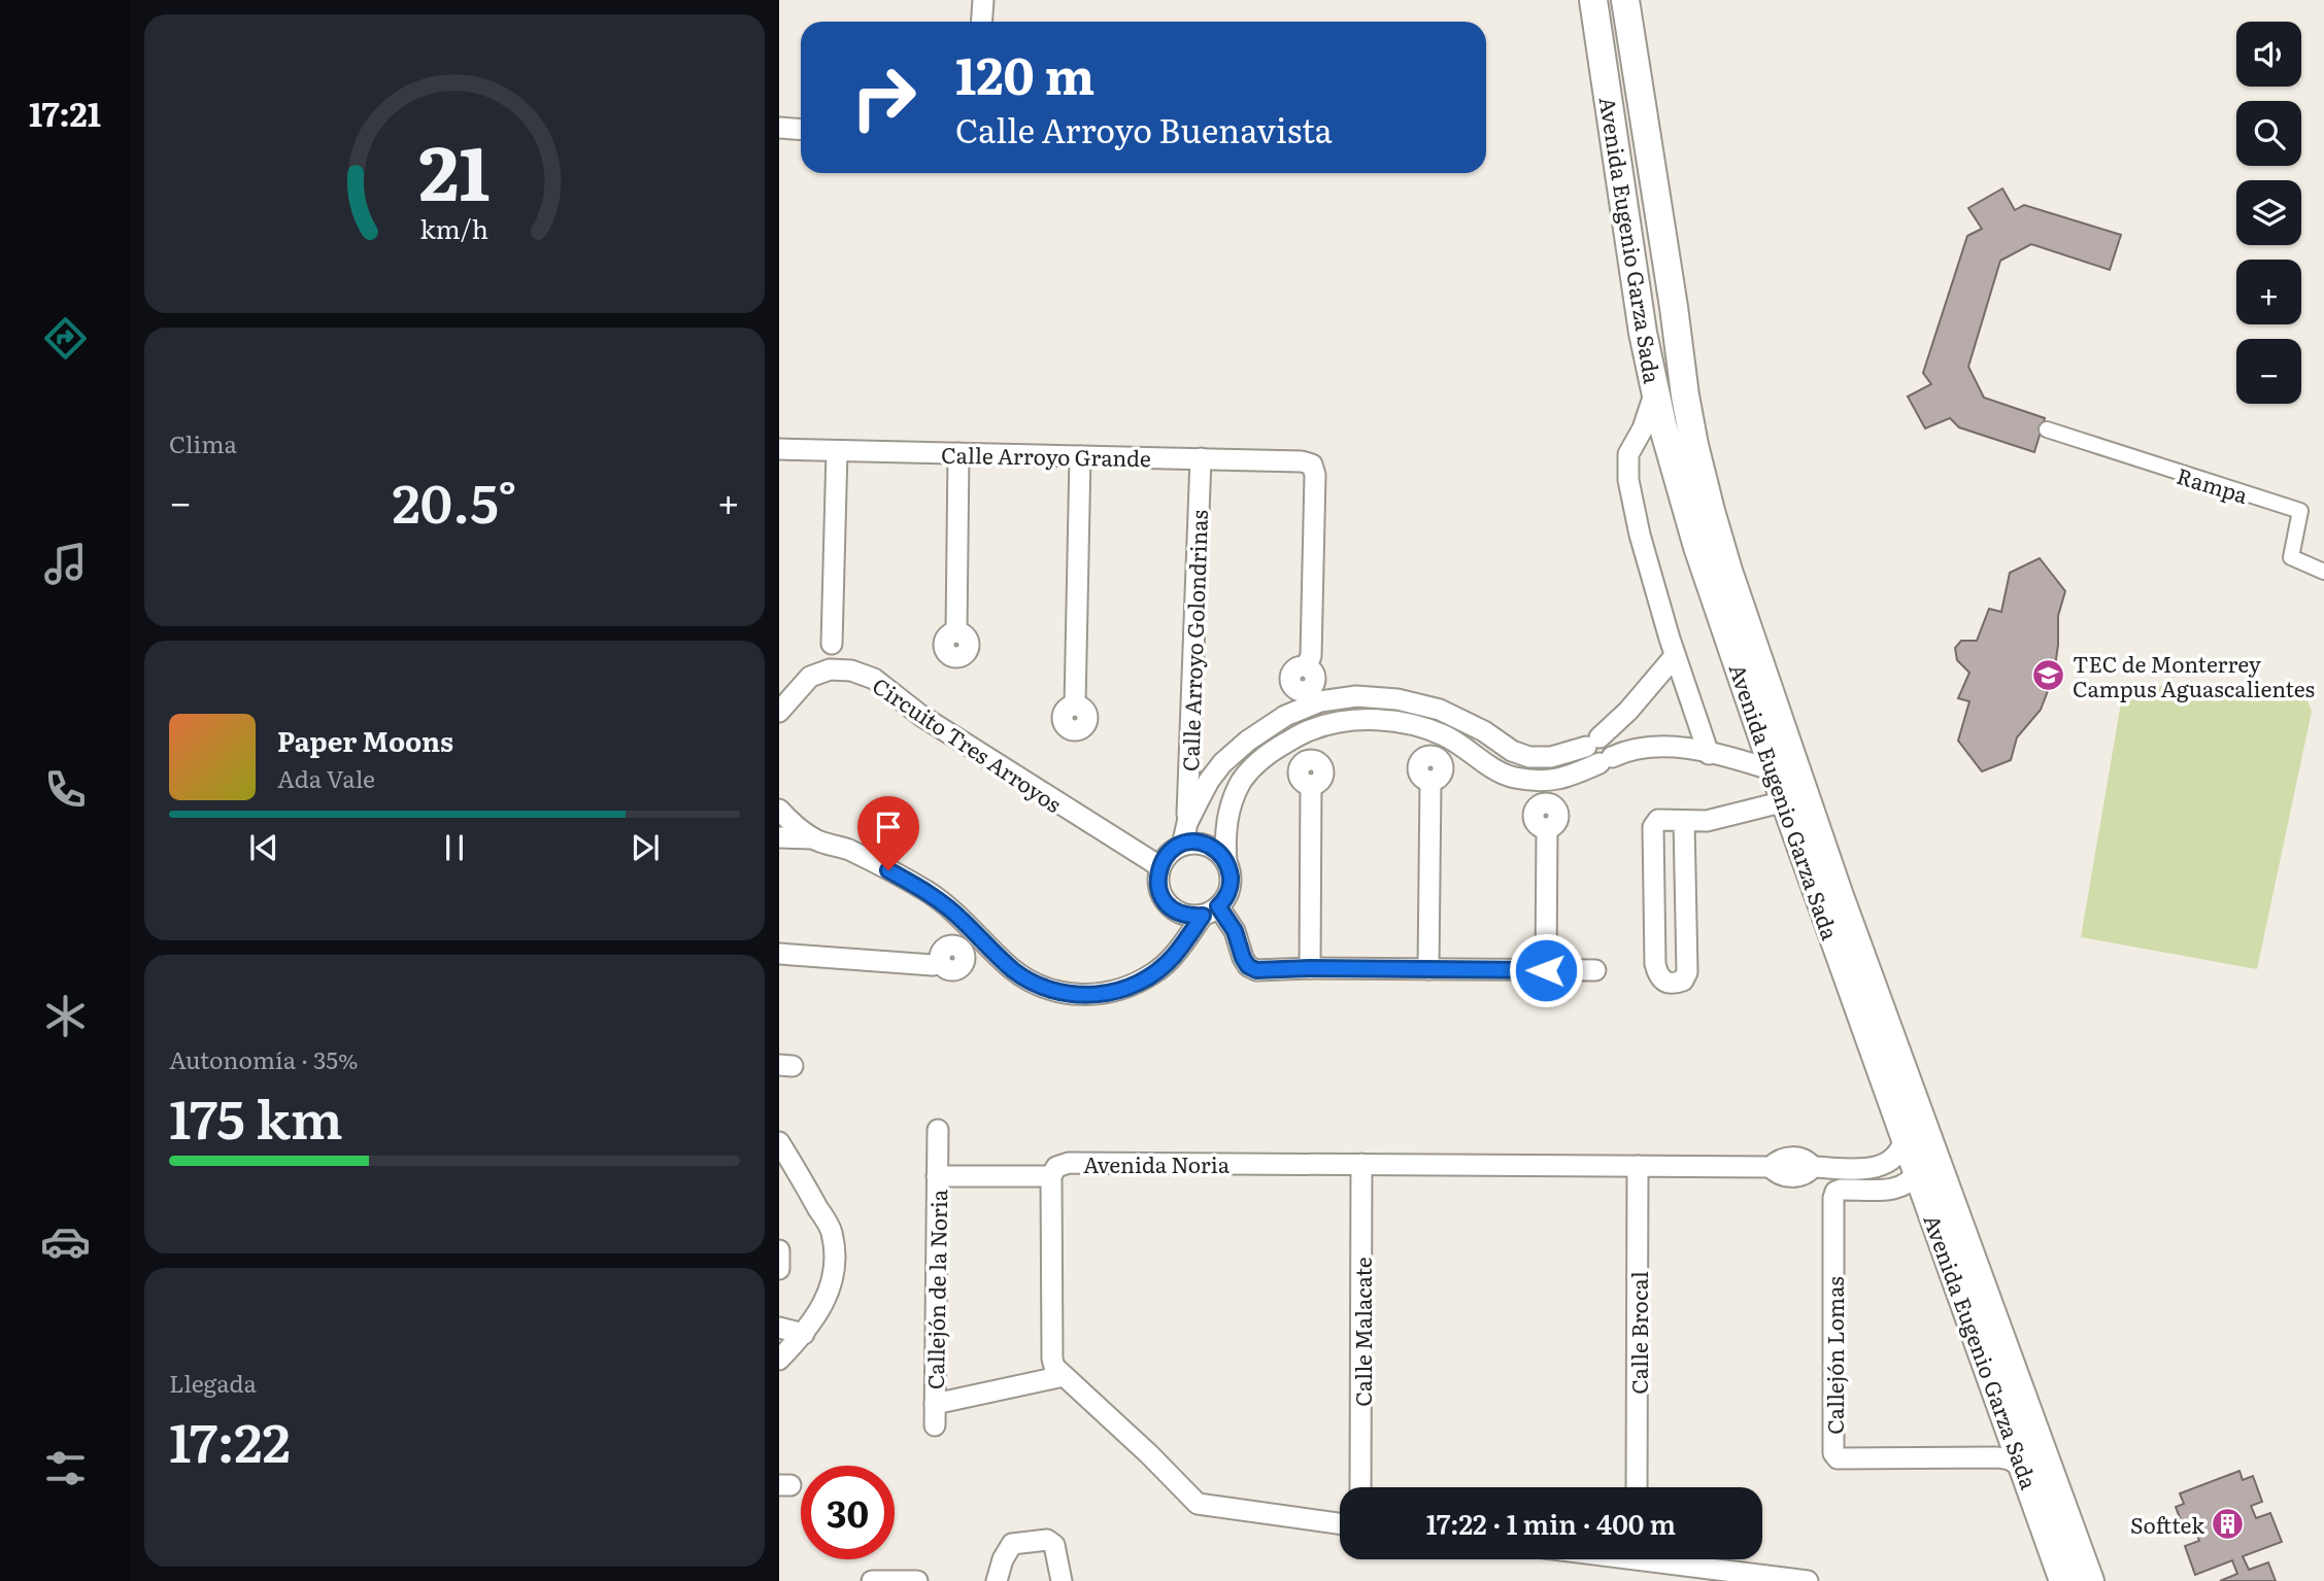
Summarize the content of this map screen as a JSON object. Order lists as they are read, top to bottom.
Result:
{
  "streets": {
    "main road": ["Avenida Eugenio Garza Sada"],
    "street": [
      "Calle Arroyo Grande",
      "Rampa",
      "Calle Arroyo Golondrinas",
      "Circuito Tres Arroyos",
      "Avenida Noria",
      "Callejón de la Noria",
      "Calle Malacate",
      "Calle Brocal",
      "Callejón Lomas"
    ]
  },
  "crossings": [
    ["Avenida Eugenio Garza Sada", "Avenida Noria"],
    ["Avenida Eugenio Garza Sada", "Callejón Lomas"],
    ["Calle Arroyo Grande", "Calle Arroyo Golondrinas"],
    ["Avenida Noria", "Callejón de la Noria"],
    ["Avenida Noria", "Calle Malacate"],
    ["Avenida Noria", "Calle Brocal"]
  ],
  "places": {
    "school or university": ["TEC de Monterrey Campus Aguascalientes"],
    "building": ["Softtek"]
  },
  "page": {
    "tabs": "17:21",
    "map_buttons": ["+", "−"],
    "turn": ["120 m", "Calle Arroyo Buenavista"],
    "tile": [
      "Clima",
      ["Autonomía · 35%", "175 km"],
      ["Llegada", "17:22"]
    ],
    "heat": ["−", "20.5°", "+"],
    "song": ["Paper Moons", "Ada Vale"],
    "limit": "30",
    "trip": "17:22 · 1 min · 400 m",
    "gauge": ["21", "km/h"]
  }
}
